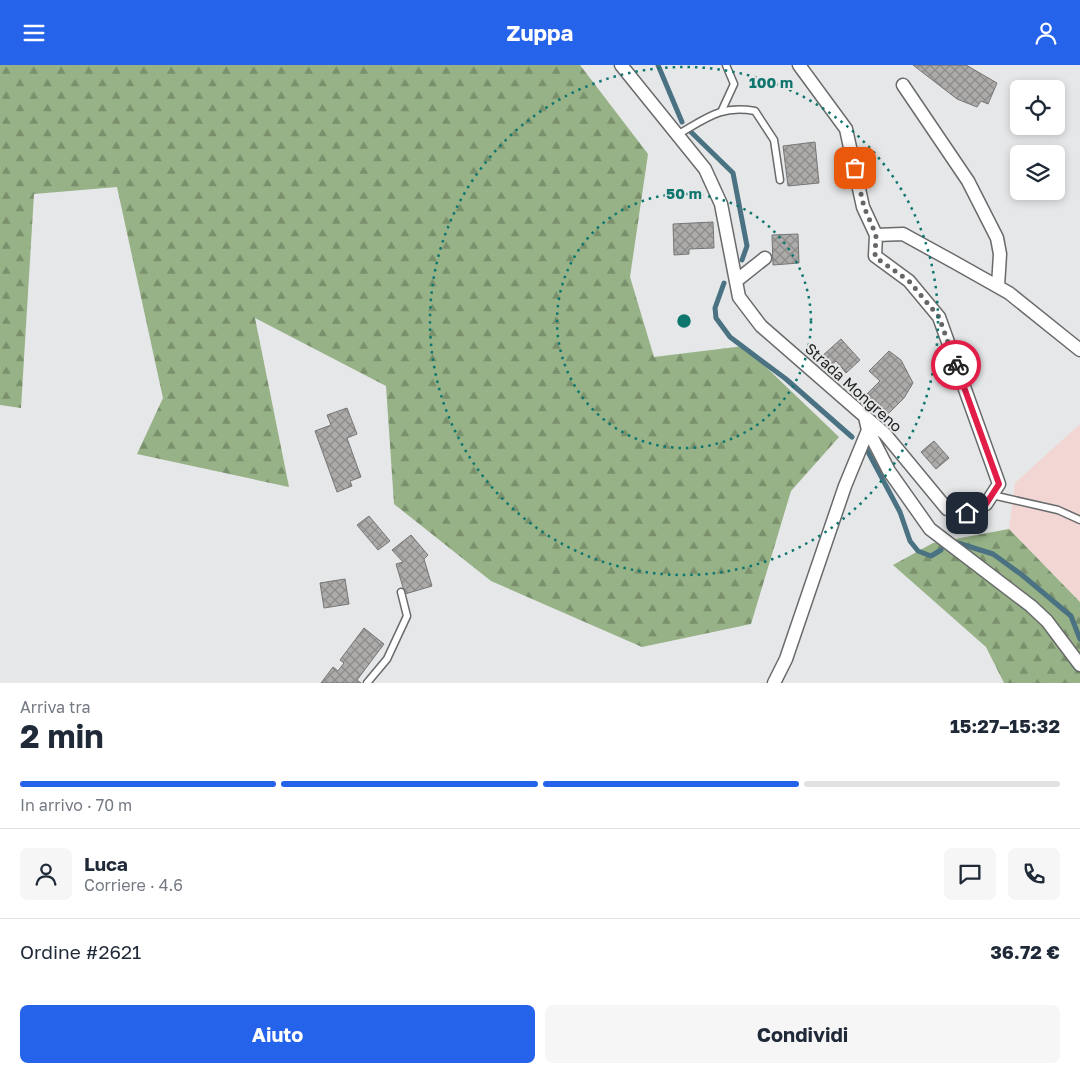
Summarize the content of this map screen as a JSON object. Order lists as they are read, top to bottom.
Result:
{
  "streets": {
    "street": ["Strada Mongreno"]
  },
  "page": {
    "header": "Zuppa",
    "heading": ["2 min", "Arriva tra", "15:27–15:32"],
    "panel": [
      "Luca",
      "Corriere · 4.6",
      "Ordine #2621",
      "36.72 €"
    ],
    "bar": "In arrivo · 70 m",
    "buttons": ["Aiuto", "Condividi"]
  },
  "rings": ["100 m", "50 m"]
}
